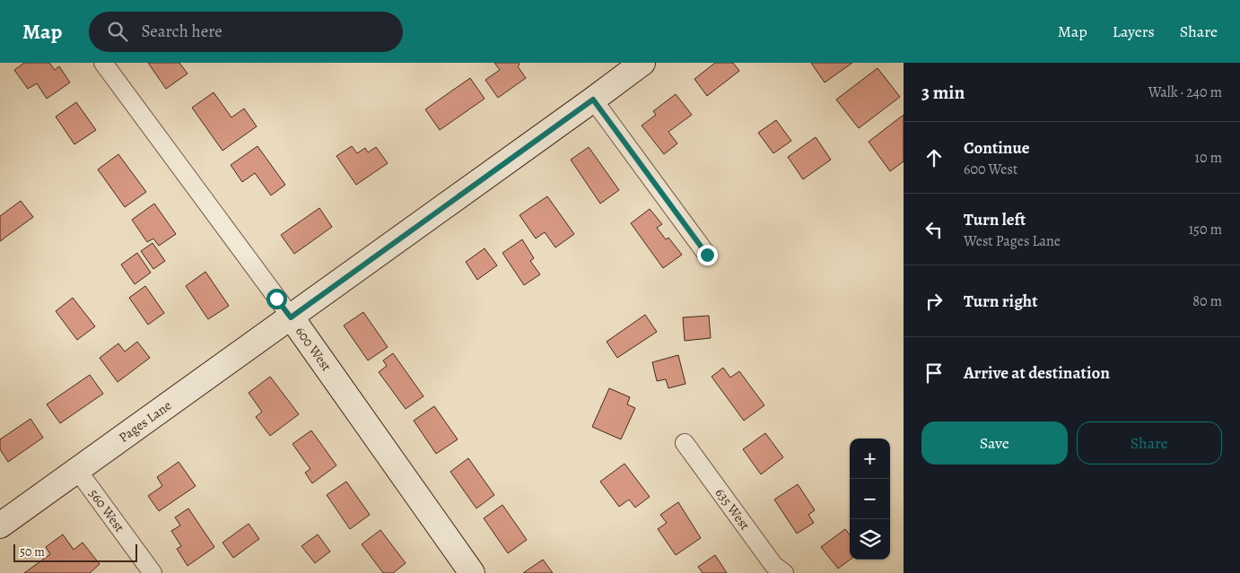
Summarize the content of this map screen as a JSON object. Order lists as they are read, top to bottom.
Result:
{
  "streets": {
    "street": [
      "600 West",
      "Pages Lane",
      "635 West",
      "560 West"
    ]
  },
  "crossings": [
    ["600 West", "Pages Lane"],
    ["Pages Lane", "560 West"]
  ],
  "scale_bar": "50 m",
  "page": {
    "header": "Map",
    "search": "Search here",
    "nav": ["Map", "Layers", "Share"],
    "heading": ["3 min", "Walk · 240 m"],
    "list": [
      ["Continue", "600 West", "10 m"],
      ["Turn left", "West Pages Lane", "150 m"],
      ["Turn right", "80 m"],
      "Arrive at destination"
    ],
    "buttons": ["Save", "Share"],
    "map_buttons": ["+", "−"],
    "scale": "50 m"
  }
}
